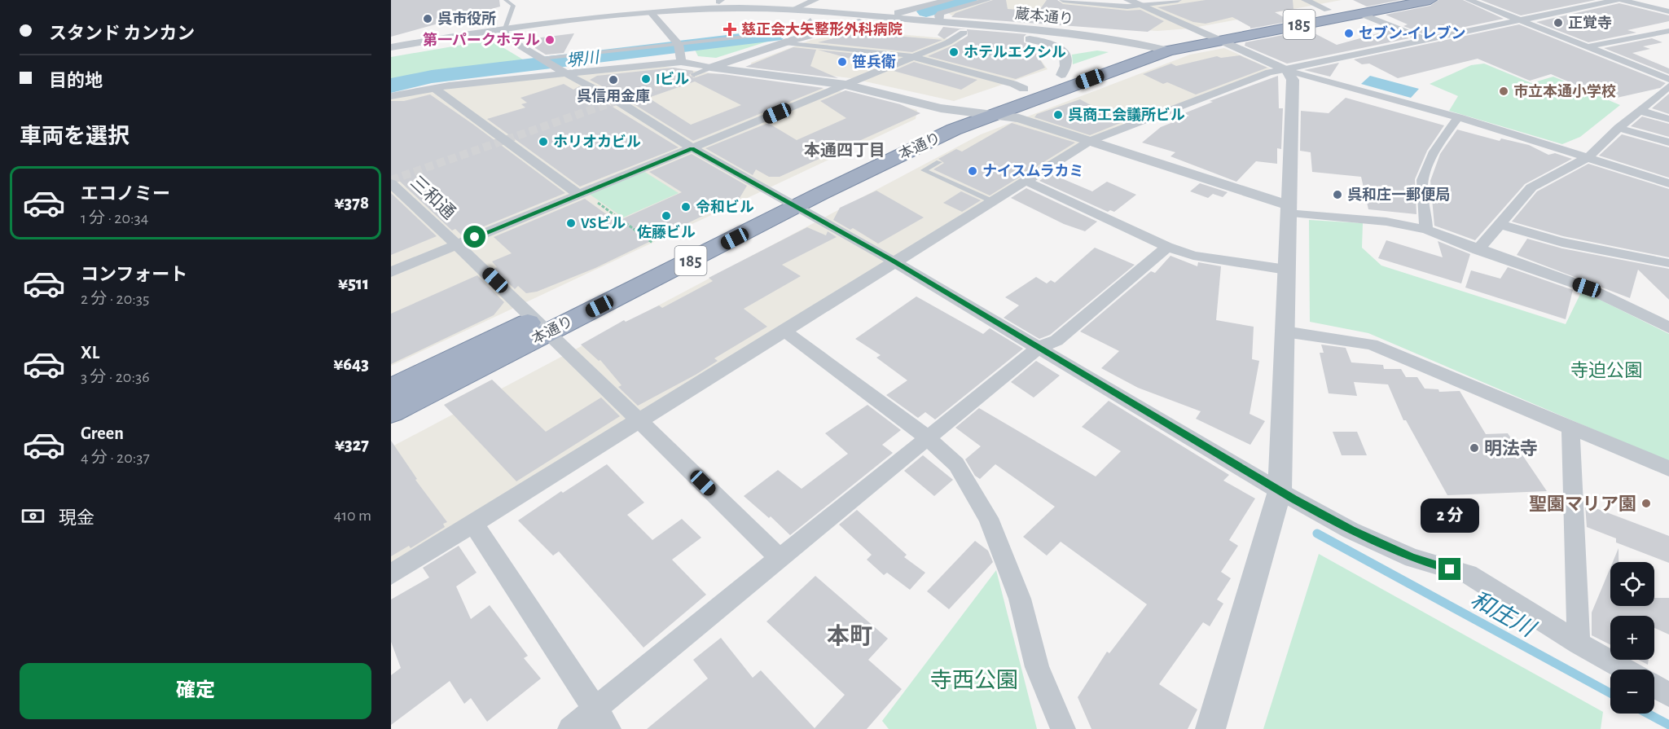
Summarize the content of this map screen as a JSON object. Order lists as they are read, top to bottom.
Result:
{
  "streets": {
    "highway": ["185", "本通り"],
    "street": ["蔵本通り", "三和通"]
  },
  "crossings": [
    ["蔵本通り", "本通り"],
    ["本通り", "三和通"]
  ],
  "districts": ["本通四丁目", "本町"],
  "water": ["堺川", "和庄川"],
  "parks": ["寺迫公園", "寺西公園"],
  "places": {
    "other": [
      "呉市役所",
      "正覚寺",
      "セブン-イレブン",
      "第一パークホテル",
      "ホテルエクシル",
      "笹兵衛",
      "Iビル",
      "呉信用金庫",
      "市立本通小学校",
      "呉商工会議所ビル",
      "ホリオカビル",
      "ナイスムラカミ",
      "呉和庄一郵便局",
      "令和ビル",
      "佐藤ビル",
      "VSビル",
      "明法寺",
      "聖園マリア園"
    ],
    "health": ["慈正会大矢整形外科病院"]
  },
  "page": {
    "banner": ["スタンド カンカン", "目的地"],
    "heading": "車両を選択",
    "list": [
      {
        "name": "エコノミー",
        "note": "1 分 · 20:34",
        "value": "¥378"
      },
      {
        "name": "コンフォート",
        "note": "2 分 · 20:35",
        "value": "¥511"
      },
      {
        "name": "XL",
        "note": "3 分 · 20:36",
        "value": "¥643"
      },
      {
        "name": "Green",
        "note": "4 分 · 20:37",
        "value": "¥327"
      }
    ],
    "pay": ["現金", "410 m"],
    "bubble": "2 分",
    "map_buttons": ["+", "−"],
    "buttons": "確定"
  }
}
